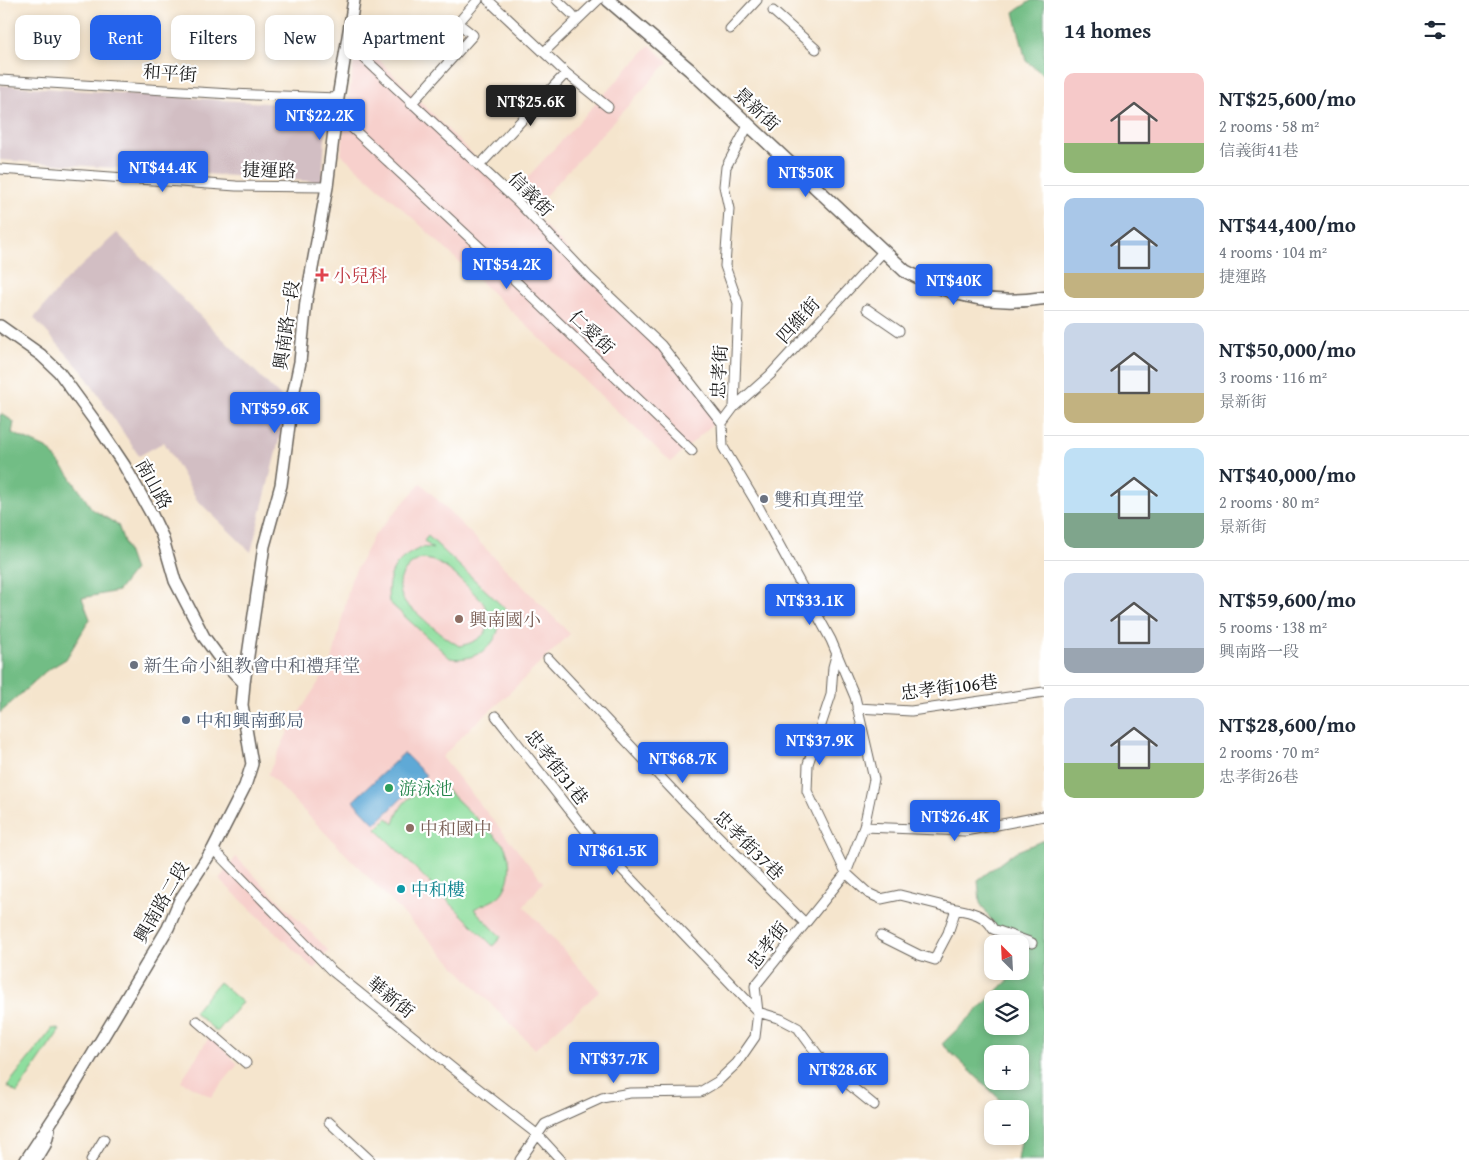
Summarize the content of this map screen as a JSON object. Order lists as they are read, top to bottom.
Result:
{
  "streets": {
    "main road": ["景新街"],
    "street": [
      "和平街",
      "捷運路",
      "信義街",
      "四維街",
      "興南路一段",
      "仁愛街",
      "忠孝街",
      "南山路",
      "忠孝街106巷",
      "忠孝街31巷",
      "忠孝街37巷",
      "興南路二段",
      "華新街"
    ]
  },
  "crossings": [
    ["和平街", "興南路一段"],
    ["景新街", "四維街"],
    ["景新街", "忠孝街"],
    ["捷運路", "興南路一段"],
    ["信義街", "忠孝街"],
    ["四維街", "忠孝街"],
    ["興南路一段", "仁愛街"],
    ["興南路一段", "南山路"],
    ["興南路一段", "興南路二段"],
    ["忠孝街", "忠孝街106巷"],
    ["忠孝街", "忠孝街31巷"],
    ["忠孝街", "忠孝街37巷"],
    ["忠孝街", "華新街"],
    ["南山路", "興南路二段"],
    ["興南路二段", "華新街"]
  ],
  "places": {
    "health": ["小兒科"],
    "other": [
      "雙和真理堂",
      "興南國小",
      "新生命小組教會中和禮拜堂",
      "中和興南郵局",
      "游泳池",
      "中和國中",
      "中和樓"
    ]
  },
  "north": "top left",
  "page": {
    "heading": "14 homes",
    "chip": [
      "Buy",
      "Rent",
      "Filters",
      "New",
      "Apartment"
    ],
    "list": [
      {
        "name": "NT$25,600/mo",
        "note": "2 rooms · 58 m² · 信義街41巷"
      },
      {
        "name": "NT$44,400/mo",
        "note": "4 rooms · 104 m² · 捷運路"
      },
      {
        "name": "NT$50,000/mo",
        "note": "3 rooms · 116 m² · 景新街"
      },
      {
        "name": "NT$40,000/mo",
        "note": "2 rooms · 80 m² · 景新街"
      },
      {
        "name": "NT$59,600/mo",
        "note": "5 rooms · 138 m² · 興南路一段"
      },
      {
        "name": "NT$28,600/mo",
        "note": "2 rooms · 70 m² · 忠孝街26巷"
      }
    ],
    "price": [
      "NT$25.6K",
      "NT$22.2K",
      "NT$44.4K",
      "NT$50K",
      "NT$54.2K",
      "NT$40K",
      "NT$59.6K",
      "NT$33.1K",
      "NT$37.9K",
      "NT$68.7K",
      "NT$26.4K",
      "NT$61.5K",
      "NT$37.7K",
      "NT$28.6K"
    ],
    "map_buttons": ["+", "−"]
  }
}
